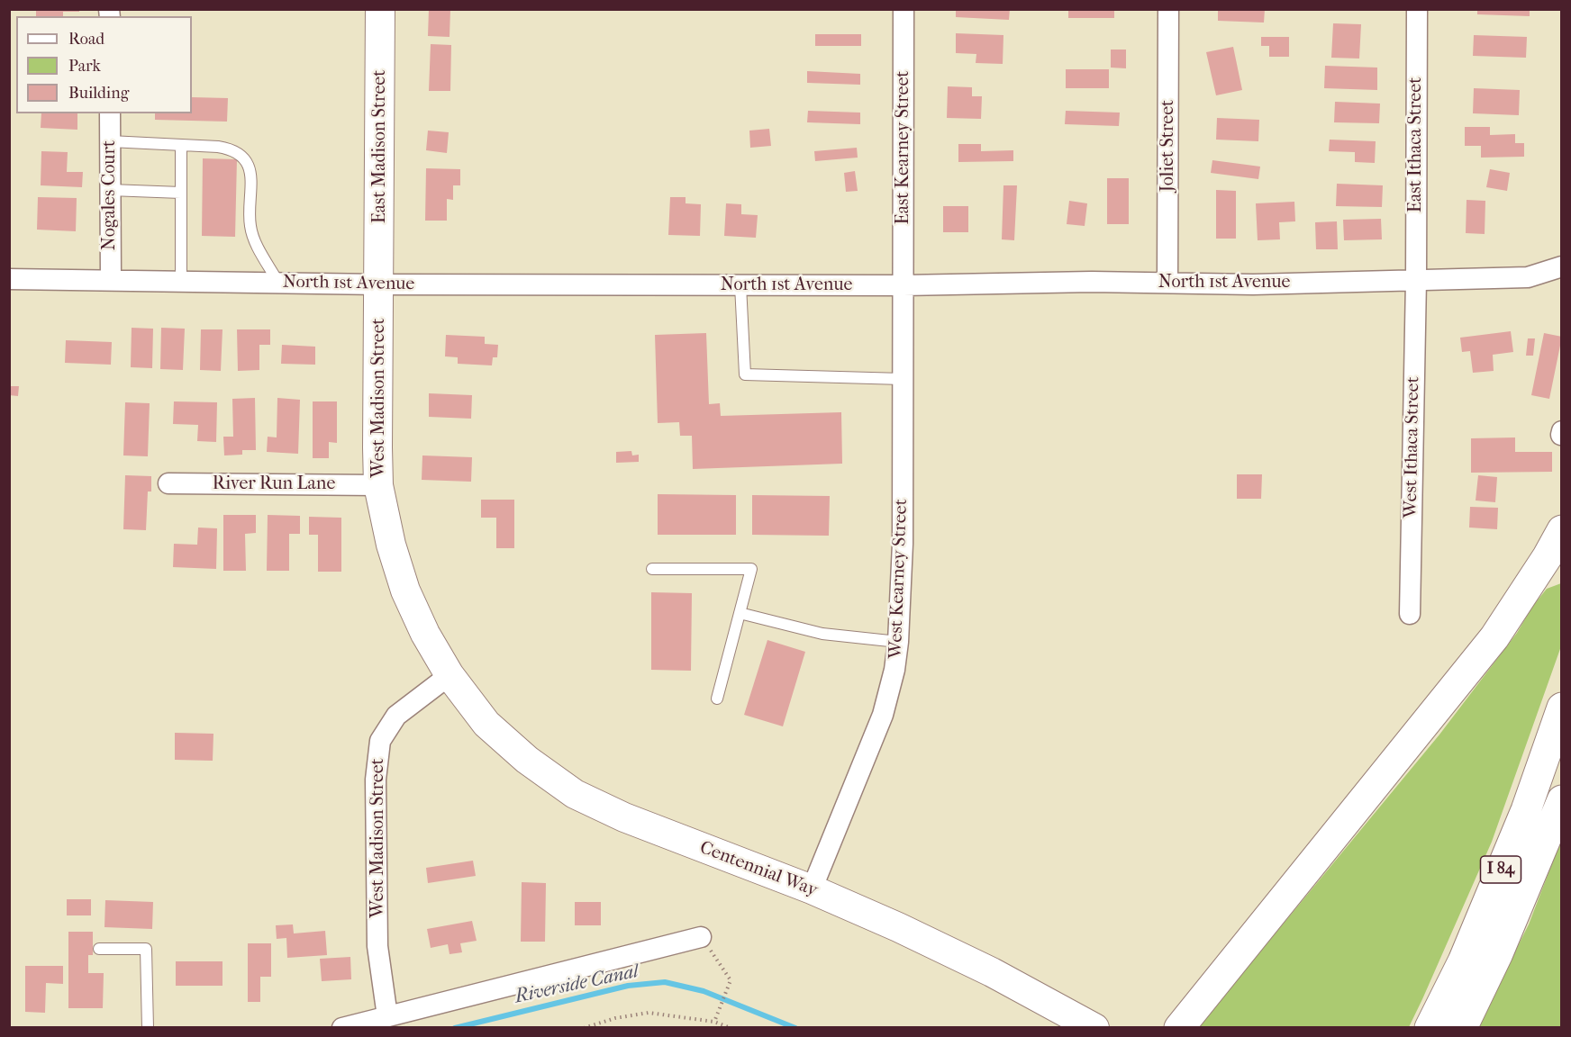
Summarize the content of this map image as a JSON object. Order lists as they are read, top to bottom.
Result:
{
  "streets": {
    "highway": ["I 84"],
    "main road": ["East Madison Street", "West Madison Street", "Centennial Way"],
    "street": [
      "East Ithaca Street",
      "Joliet Street",
      "East Kearney Street",
      "Nogales Court",
      "North 1st Avenue",
      "West Ithaca Street",
      "River Run Lane",
      "West Kearney Street"
    ]
  },
  "crossings": [
    ["East Ithaca Street", "North 1st Avenue"],
    ["East Ithaca Street", "West Ithaca Street"],
    ["Joliet Street", "North 1st Avenue"],
    ["East Madison Street", "North 1st Avenue"],
    ["East Madison Street", "West Madison Street"],
    ["East Kearney Street", "North 1st Avenue"],
    ["East Kearney Street", "West Kearney Street"],
    ["Nogales Court", "North 1st Avenue"],
    ["North 1st Avenue", "West Madison Street"],
    ["North 1st Avenue", "West Ithaca Street"],
    ["North 1st Avenue", "West Kearney Street"],
    ["West Madison Street", "River Run Lane"],
    ["West Madison Street", "Centennial Way"],
    ["West Kearney Street", "Centennial Way"]
  ],
  "water": ["Riverside Canal"],
  "legend": ["Road", "Park", "Building"]
}
